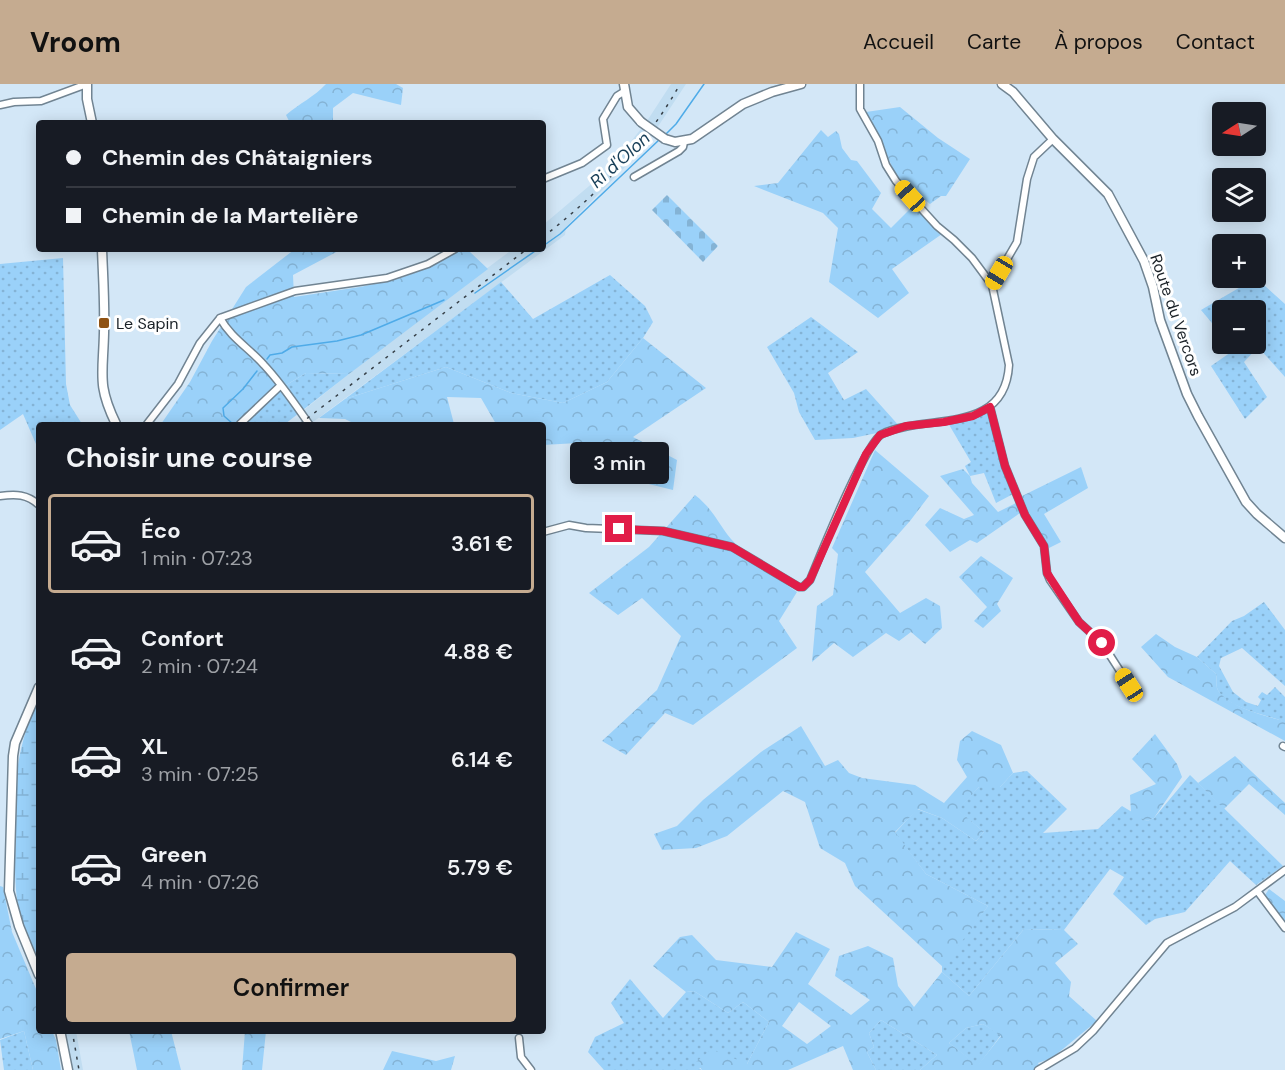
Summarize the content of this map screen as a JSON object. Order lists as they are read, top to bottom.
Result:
{
  "streets": {
    "main road": ["Route du Vercors"]
  },
  "water": ["Ri d'Olon"],
  "places": {
    "transit": ["Le Sapin"]
  },
  "north": "left",
  "page": {
    "header": "Vroom",
    "nav": [
      "Accueil",
      "Carte",
      "À propos",
      "Contact"
    ],
    "map_buttons": ["+", "−"],
    "banner": ["Chemin des Châtaigniers", "Chemin de la Martelière"],
    "heading": "Choisir une course",
    "bubble": "3 min",
    "list": [
      {
        "name": "Éco",
        "note": "1 min · 07:23",
        "value": "3.61 €"
      },
      {
        "name": "Confort",
        "note": "2 min · 07:24",
        "value": "4.88 €"
      },
      {
        "name": "XL",
        "note": "3 min · 07:25",
        "value": "6.14 €"
      },
      {
        "name": "Green",
        "note": "4 min · 07:26",
        "value": "5.79 €"
      }
    ],
    "buttons": "Confirmer"
  }
}
